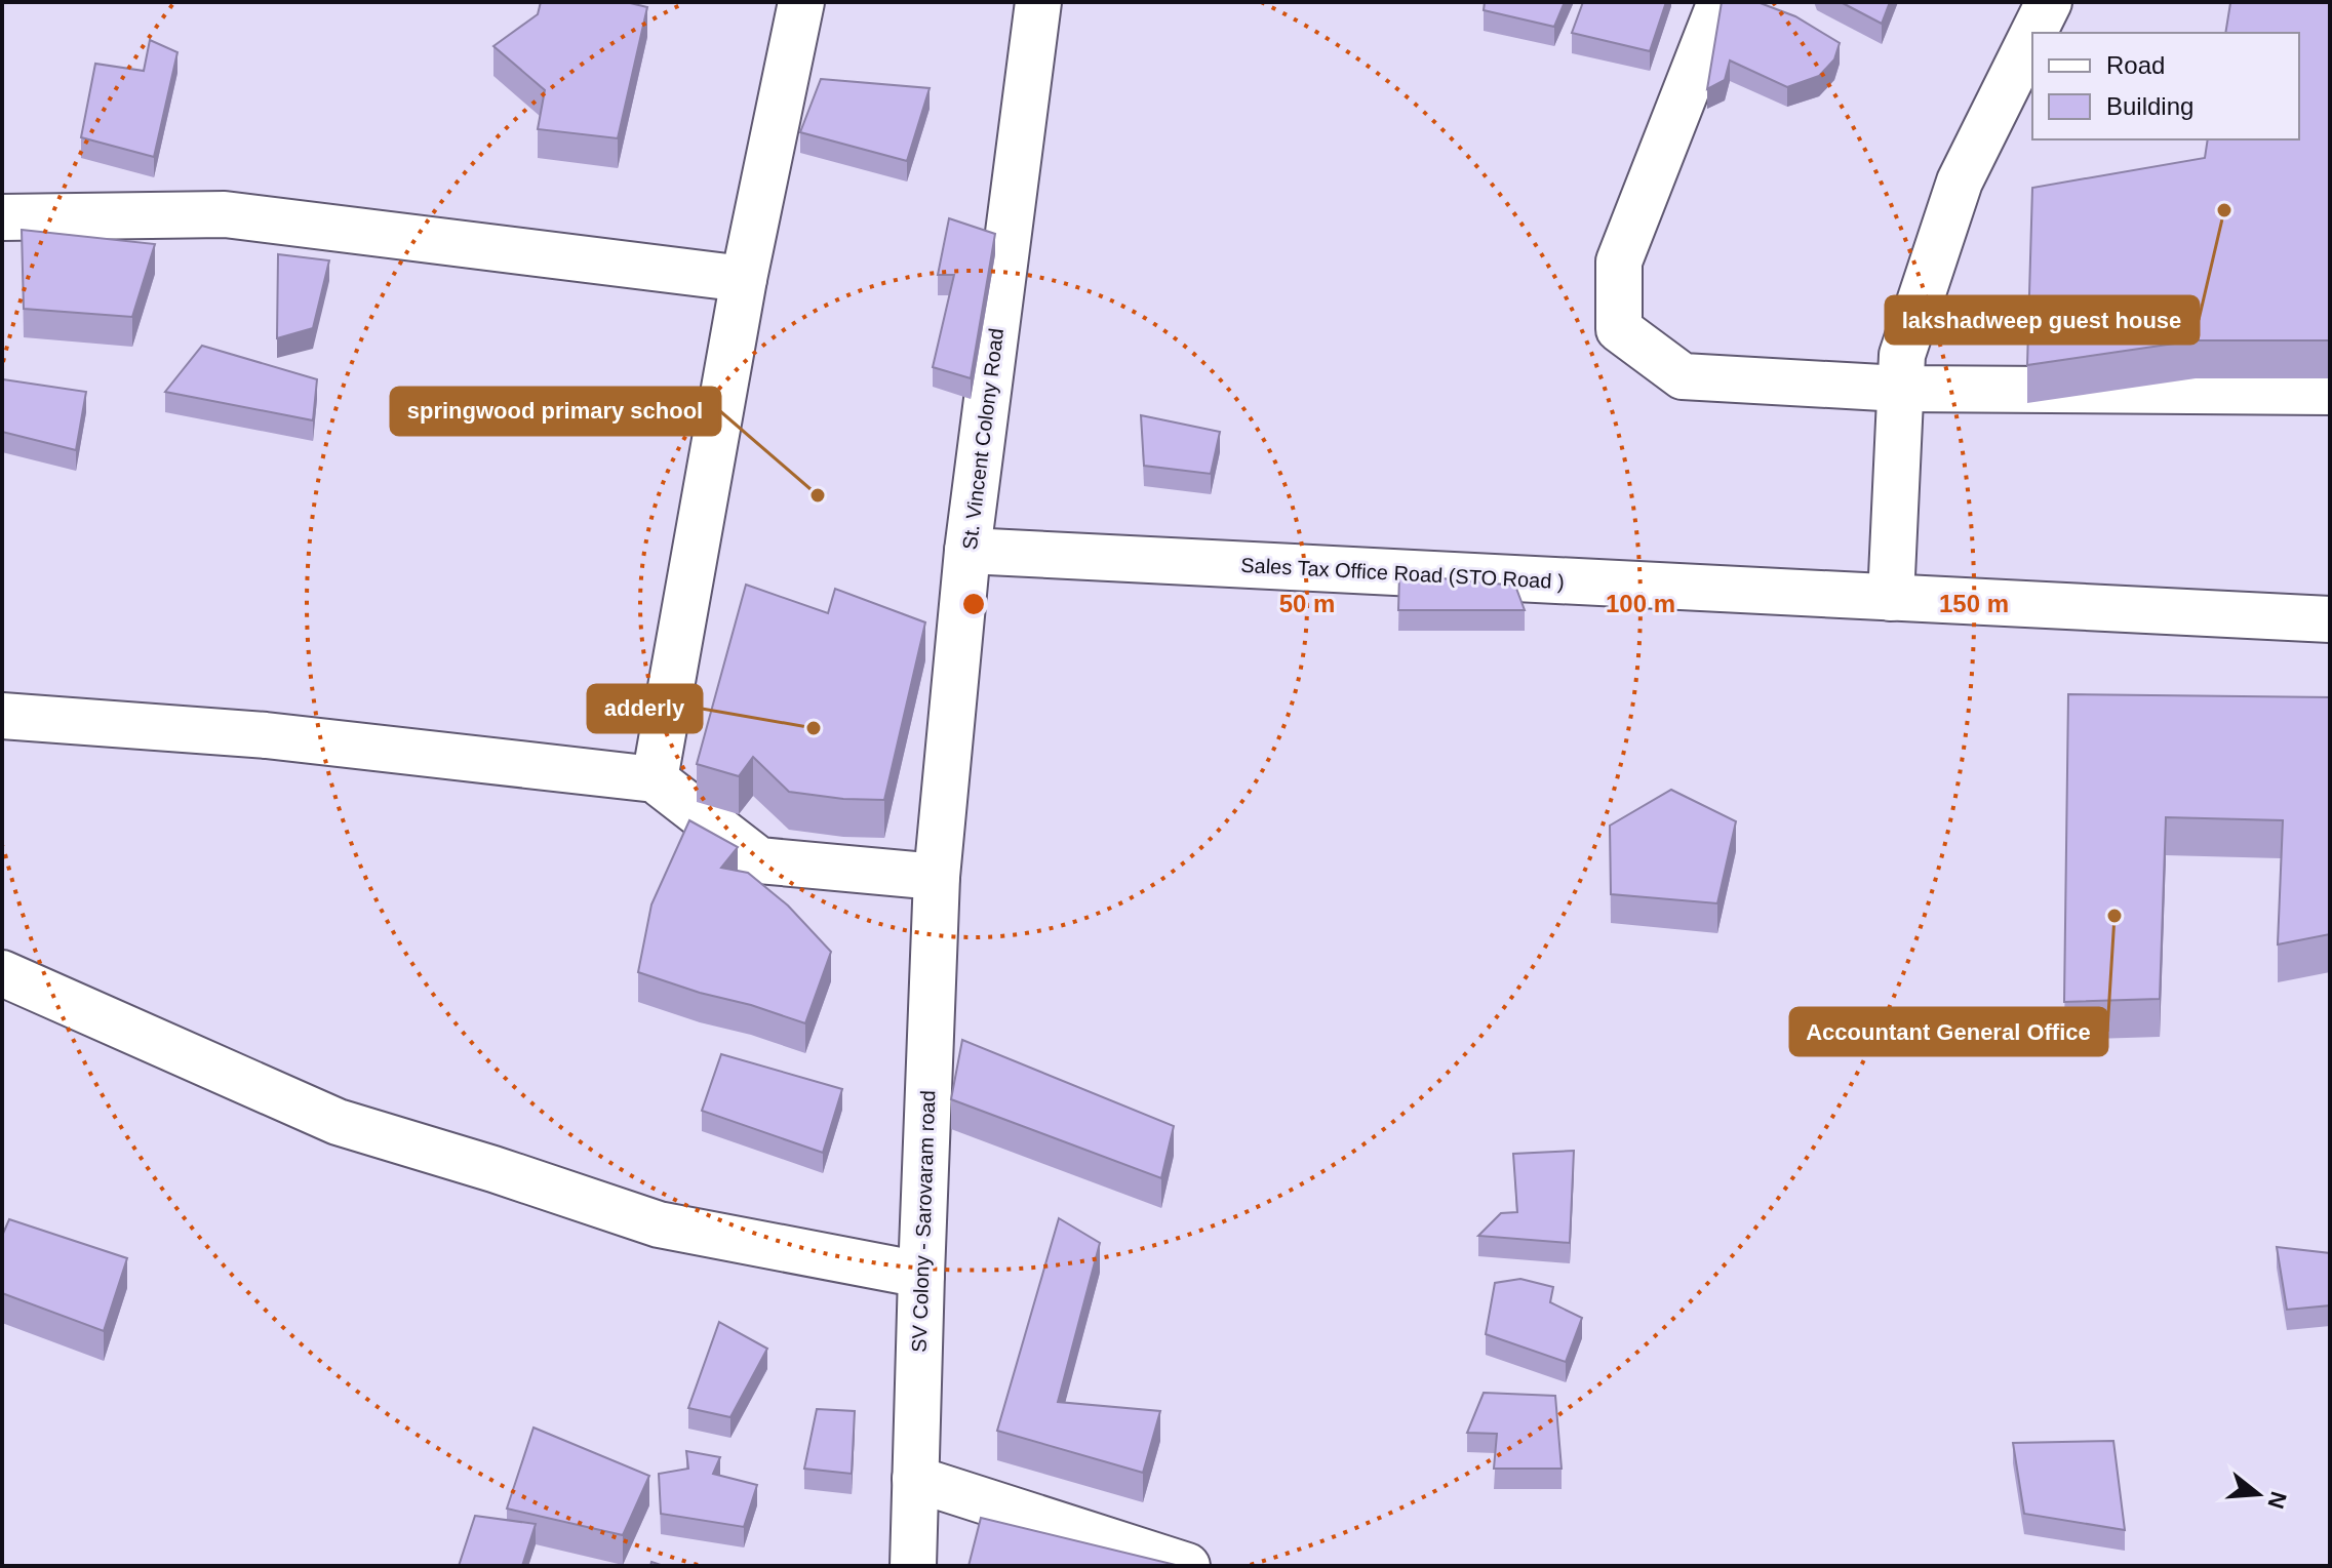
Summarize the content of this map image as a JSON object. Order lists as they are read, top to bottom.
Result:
{
  "streets": {
    "street": ["St. Vincent Colony Road", "Sales Tax Office Road (STO Road )", "SV Colony - Sarovaram road"]
  },
  "crossings": [
    ["St. Vincent Colony Road", "Sales Tax Office Road (STO Road )"],
    ["St. Vincent Colony Road", "SV Colony - Sarovaram road"]
  ],
  "places": [
    "lakshadweep guest house",
    "springwood primary school",
    "adderly",
    "Accountant General Office"
  ],
  "legend": ["Road", "Building"],
  "north": "right",
  "rings": ["50 m", "100 m", "150 m"]
}
